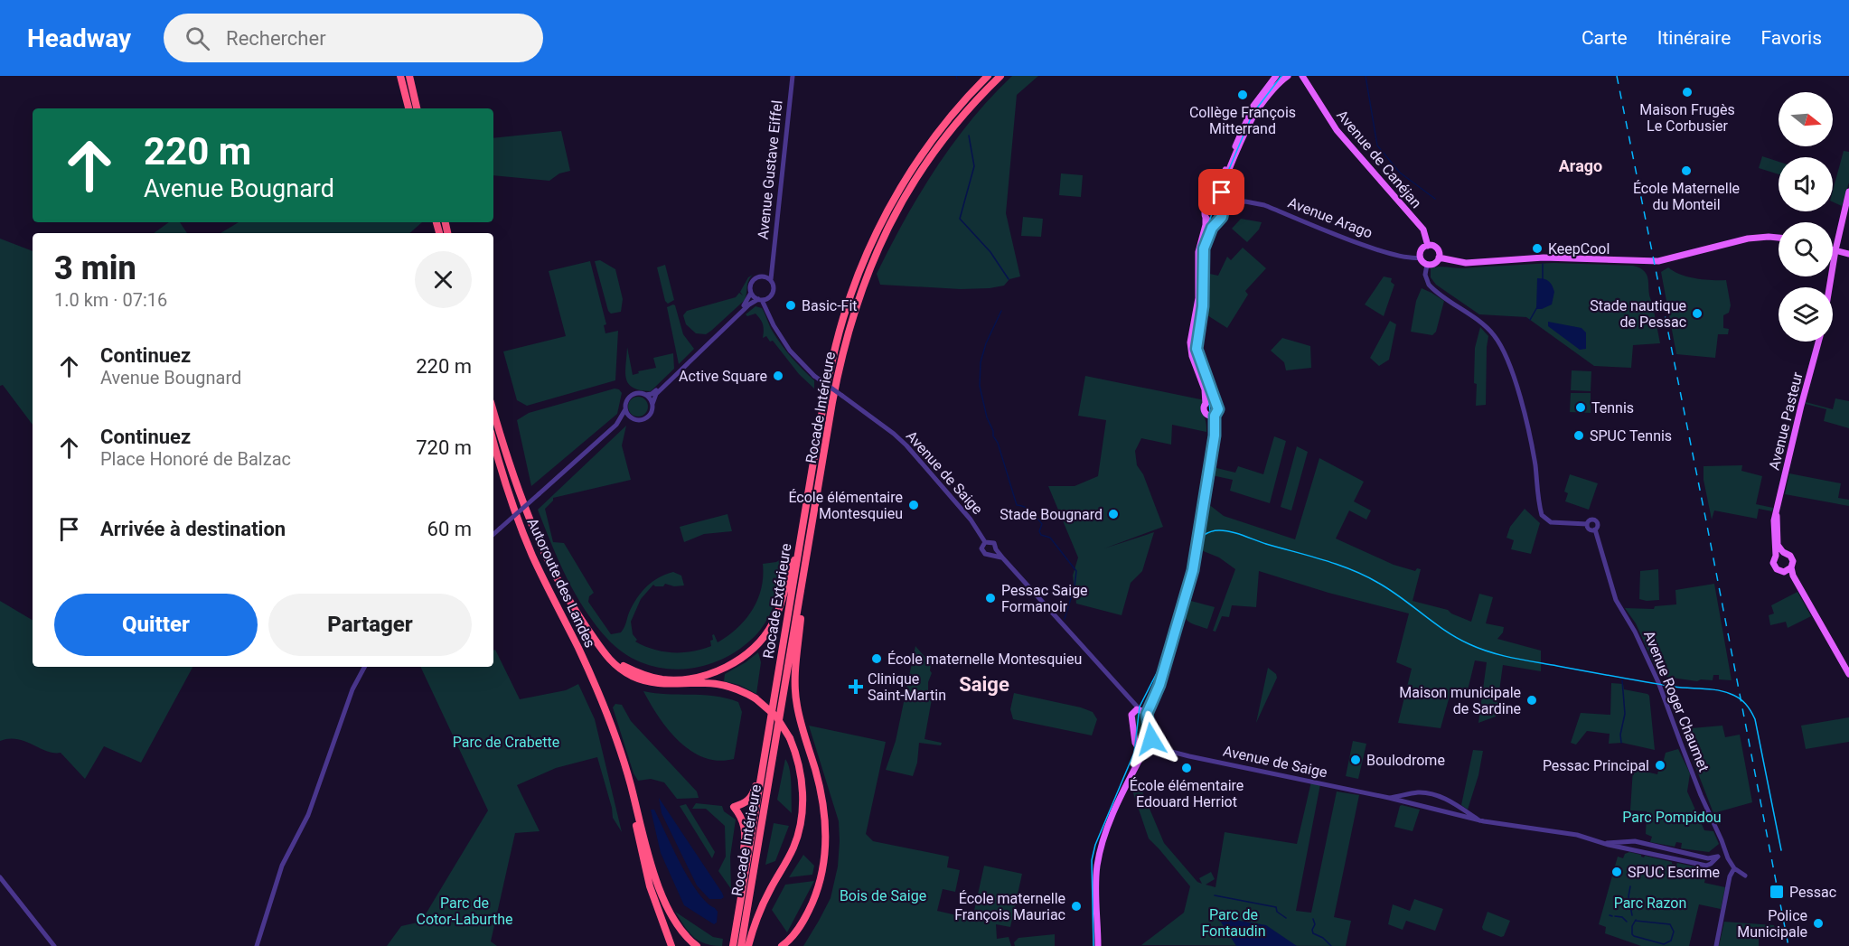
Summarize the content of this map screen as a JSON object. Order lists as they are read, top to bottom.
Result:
{
  "streets": {
    "highway": ["Rocade Intérieure", "Autoroute des Landes", "Rocade Extérieure"],
    "main road": ["Avenue de Canéjan", "Avenue Pasteur"],
    "street": [
      "Avenue Gustave Eiffel",
      "Avenue Arago",
      "Avenue de Saige",
      "Avenue Roger Chaumet"
    ]
  },
  "crossings": [
    ["Avenue de Canéjan", "Avenue Arago"],
    ["Avenue Gustave Eiffel", "Avenue de Saige"]
  ],
  "districts": ["Arago", "Saige"],
  "parks": [
    "Parc de Crabette",
    "Parc Pompidou",
    "Bois de Saige",
    "Parc de Cotor-Laburthe",
    "Parc Razon",
    "Parc de Fontaudin"
  ],
  "places": {
    "other": [
      "Maison Frugès Le Corbusier",
      "Collège François Mitterrand",
      "École Maternelle du Monteil",
      "KeepCool",
      "Basic-Fit",
      "Stade nautique de Pessac",
      "Active Square",
      "Tennis",
      "SPUC Tennis",
      "École élémentaire Montesquieu",
      "Stade Bougnard",
      "Pessac Saige Formanoir",
      "École maternelle Montesquieu",
      "Maison municipale de Sardine",
      "Boulodrome",
      "Pessac Principal",
      "École élémentaire Edouard Herriot",
      "SPUC Escrime",
      "École maternelle François Mauriac",
      "Police Municipale"
    ],
    "health": ["Clinique Saint-Martin"],
    "transit": ["Pessac"]
  },
  "north": "right",
  "page": {
    "header": "Headway",
    "search": "Rechercher",
    "nav": ["Carte", "Itinéraire", "Favoris"],
    "turn": ["220 m", "Avenue Bougnard"],
    "heading": ["3 min", "1.0 km · 07:16"],
    "list": [
      {
        "name": "Continuez",
        "note": "Avenue Bougnard",
        "value": "220 m"
      },
      {
        "name": "Continuez",
        "note": "Place Honoré de Balzac",
        "value": "720 m"
      },
      {
        "name": "Arrivée à destination",
        "value": "60 m"
      }
    ],
    "buttons": ["Quitter", "Partager"]
  }
}
